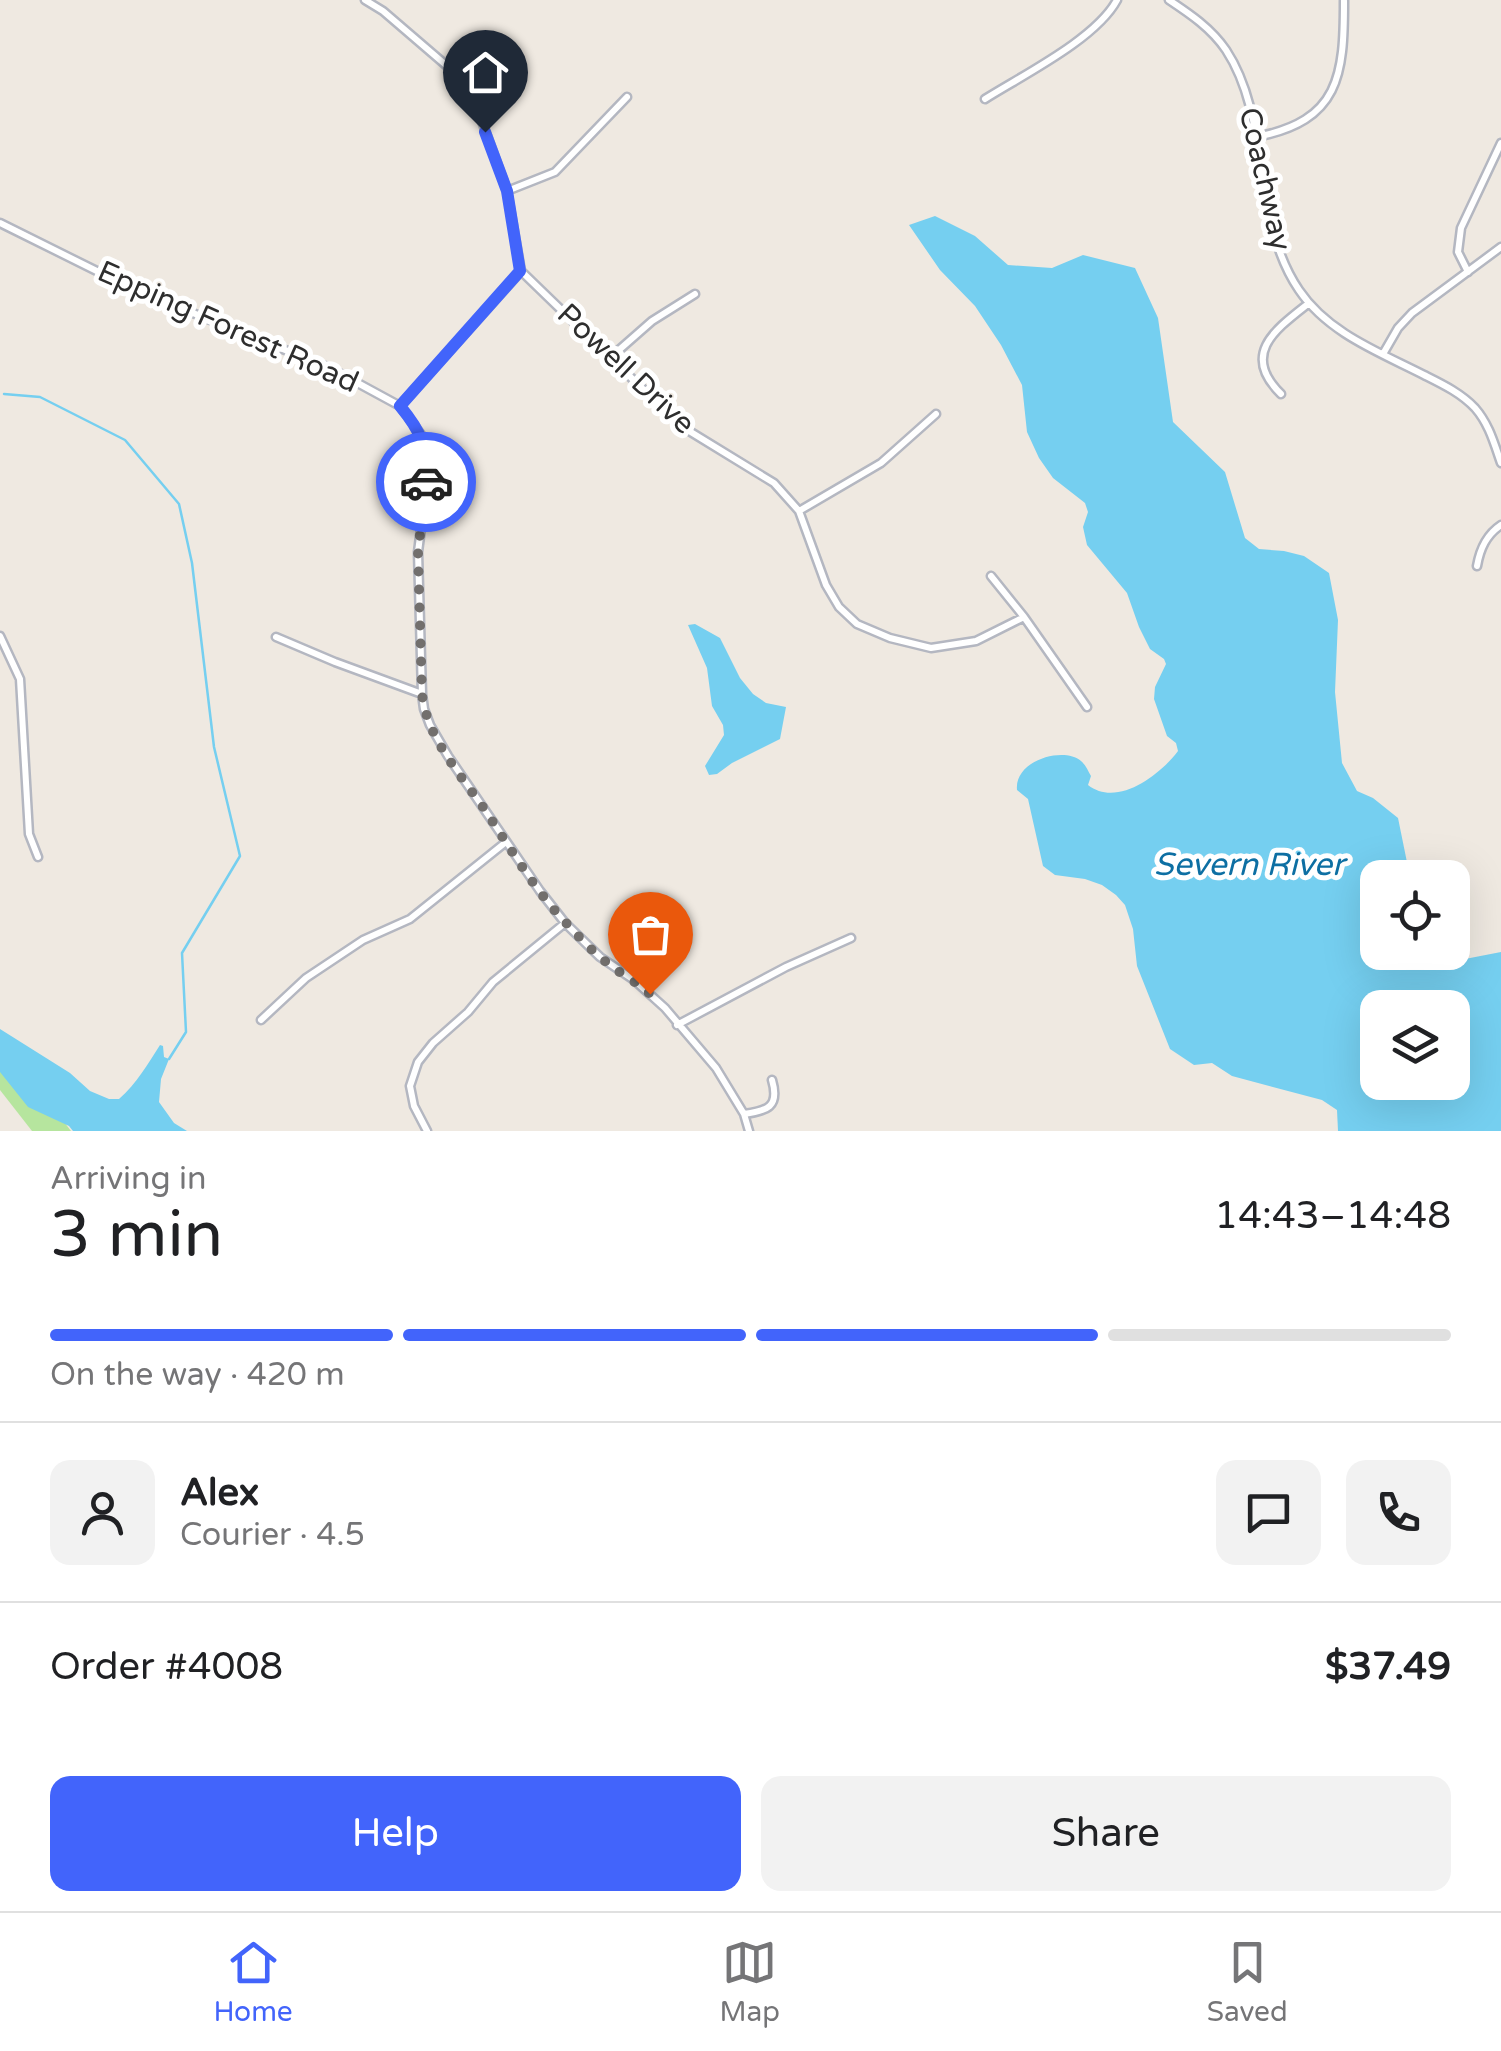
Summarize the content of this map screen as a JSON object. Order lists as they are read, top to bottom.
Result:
{
  "streets": {
    "street": ["Coachway", "Epping Forest Road", "Powell Drive"]
  },
  "water": ["Severn River"],
  "page": {
    "heading": ["3 min", "Arriving in", "14:43–14:48"],
    "panel": [
      "Alex",
      "Courier · 4.5",
      "Order #4008",
      "$37.49"
    ],
    "bar": "On the way · 420 m",
    "buttons": ["Help", "Share"],
    "tabs": ["Home", "Map", "Saved"]
  }
}
